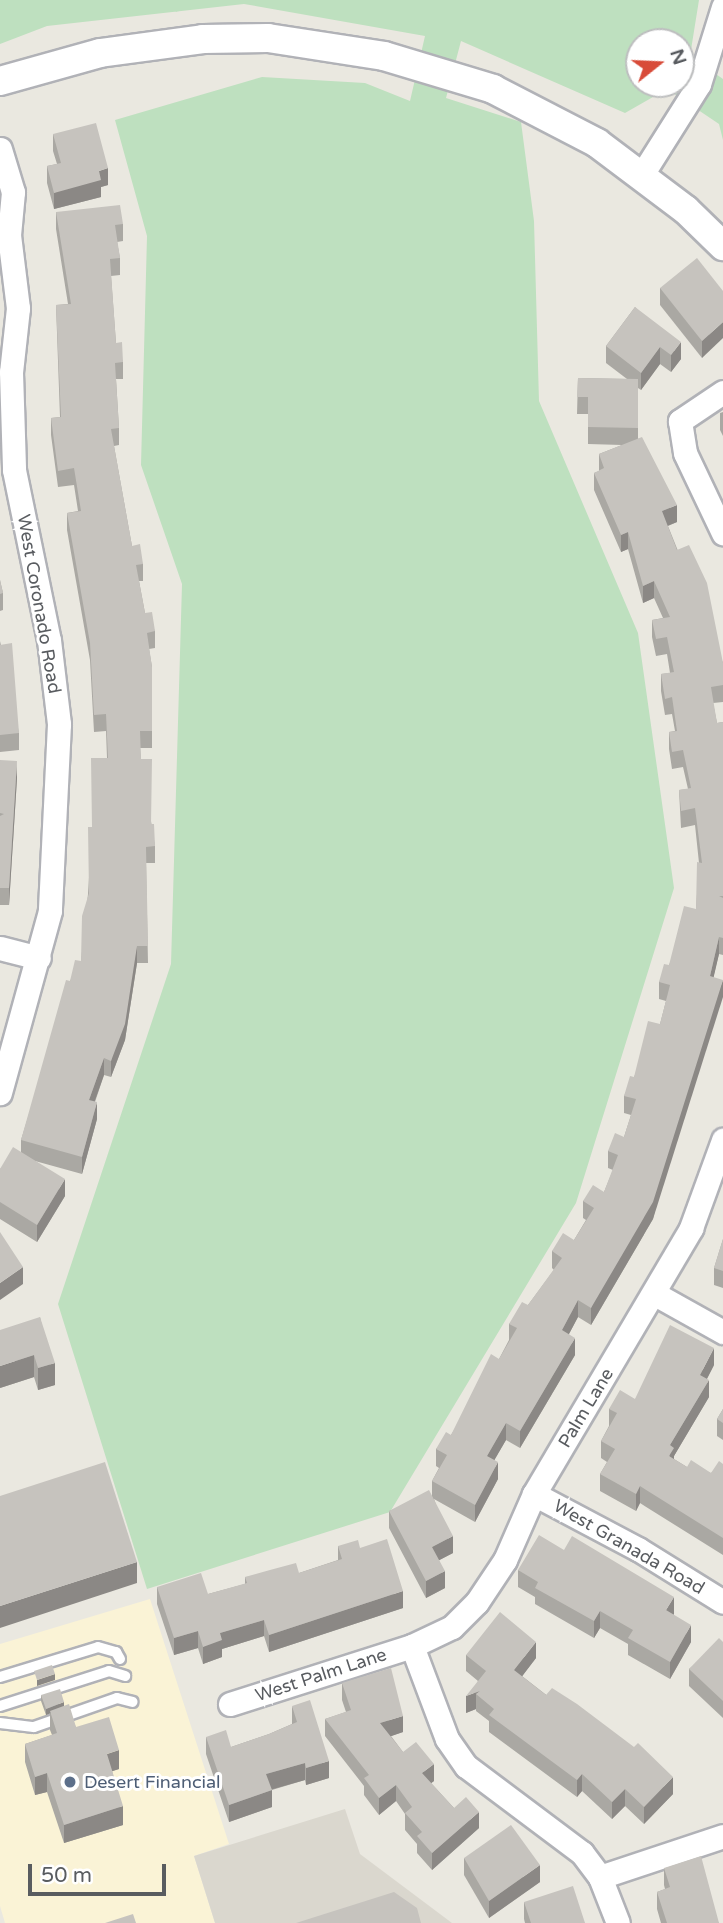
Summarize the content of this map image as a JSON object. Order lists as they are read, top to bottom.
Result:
{
  "streets": {
    "street": [
      "West Coronado Road",
      "Palm Lane",
      "West Granada Road",
      "West Palm Lane"
    ]
  },
  "crossings": [
    ["Palm Lane", "West Granada Road"],
    ["Palm Lane", "West Palm Lane"]
  ],
  "places": ["Desert Financial"],
  "scale_bar": "50 m",
  "north": "right"
}
